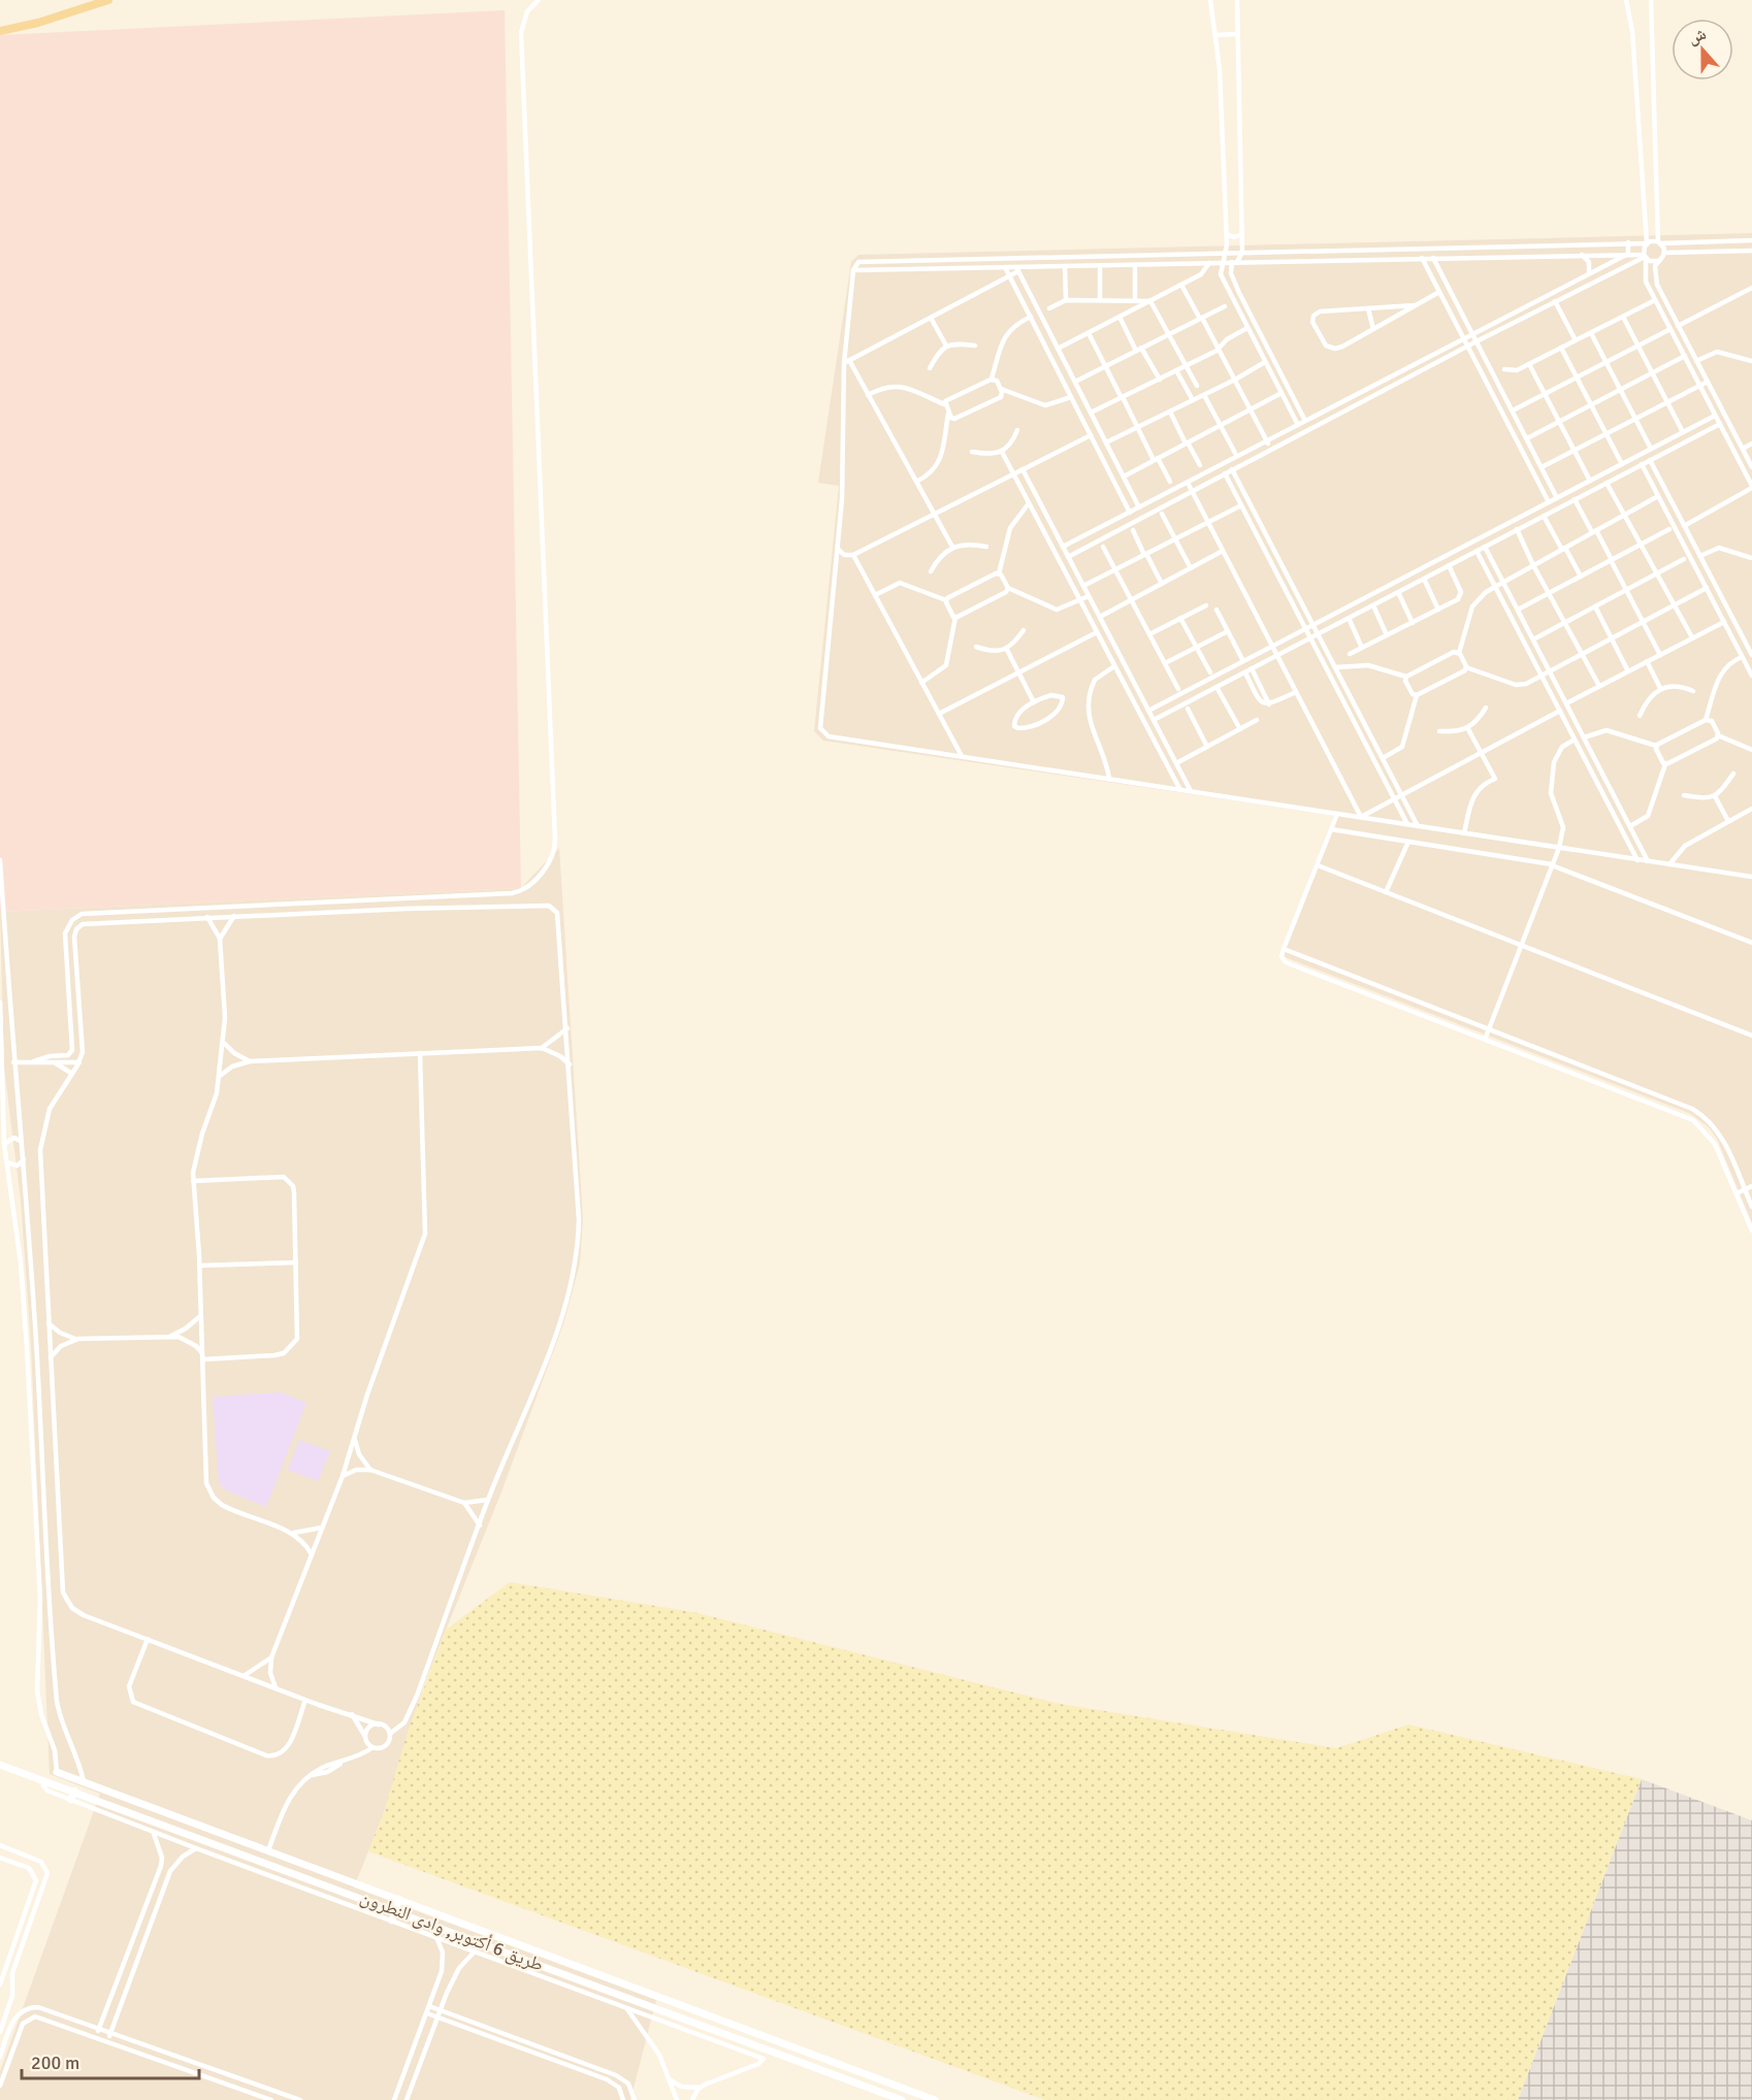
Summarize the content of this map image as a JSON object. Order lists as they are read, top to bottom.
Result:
{
  "streets": {
    "street": ["طريق 6 أكتوبر, وادى النطرون"]
  },
  "scale_bar": "200 m",
  "north": "top"
}
